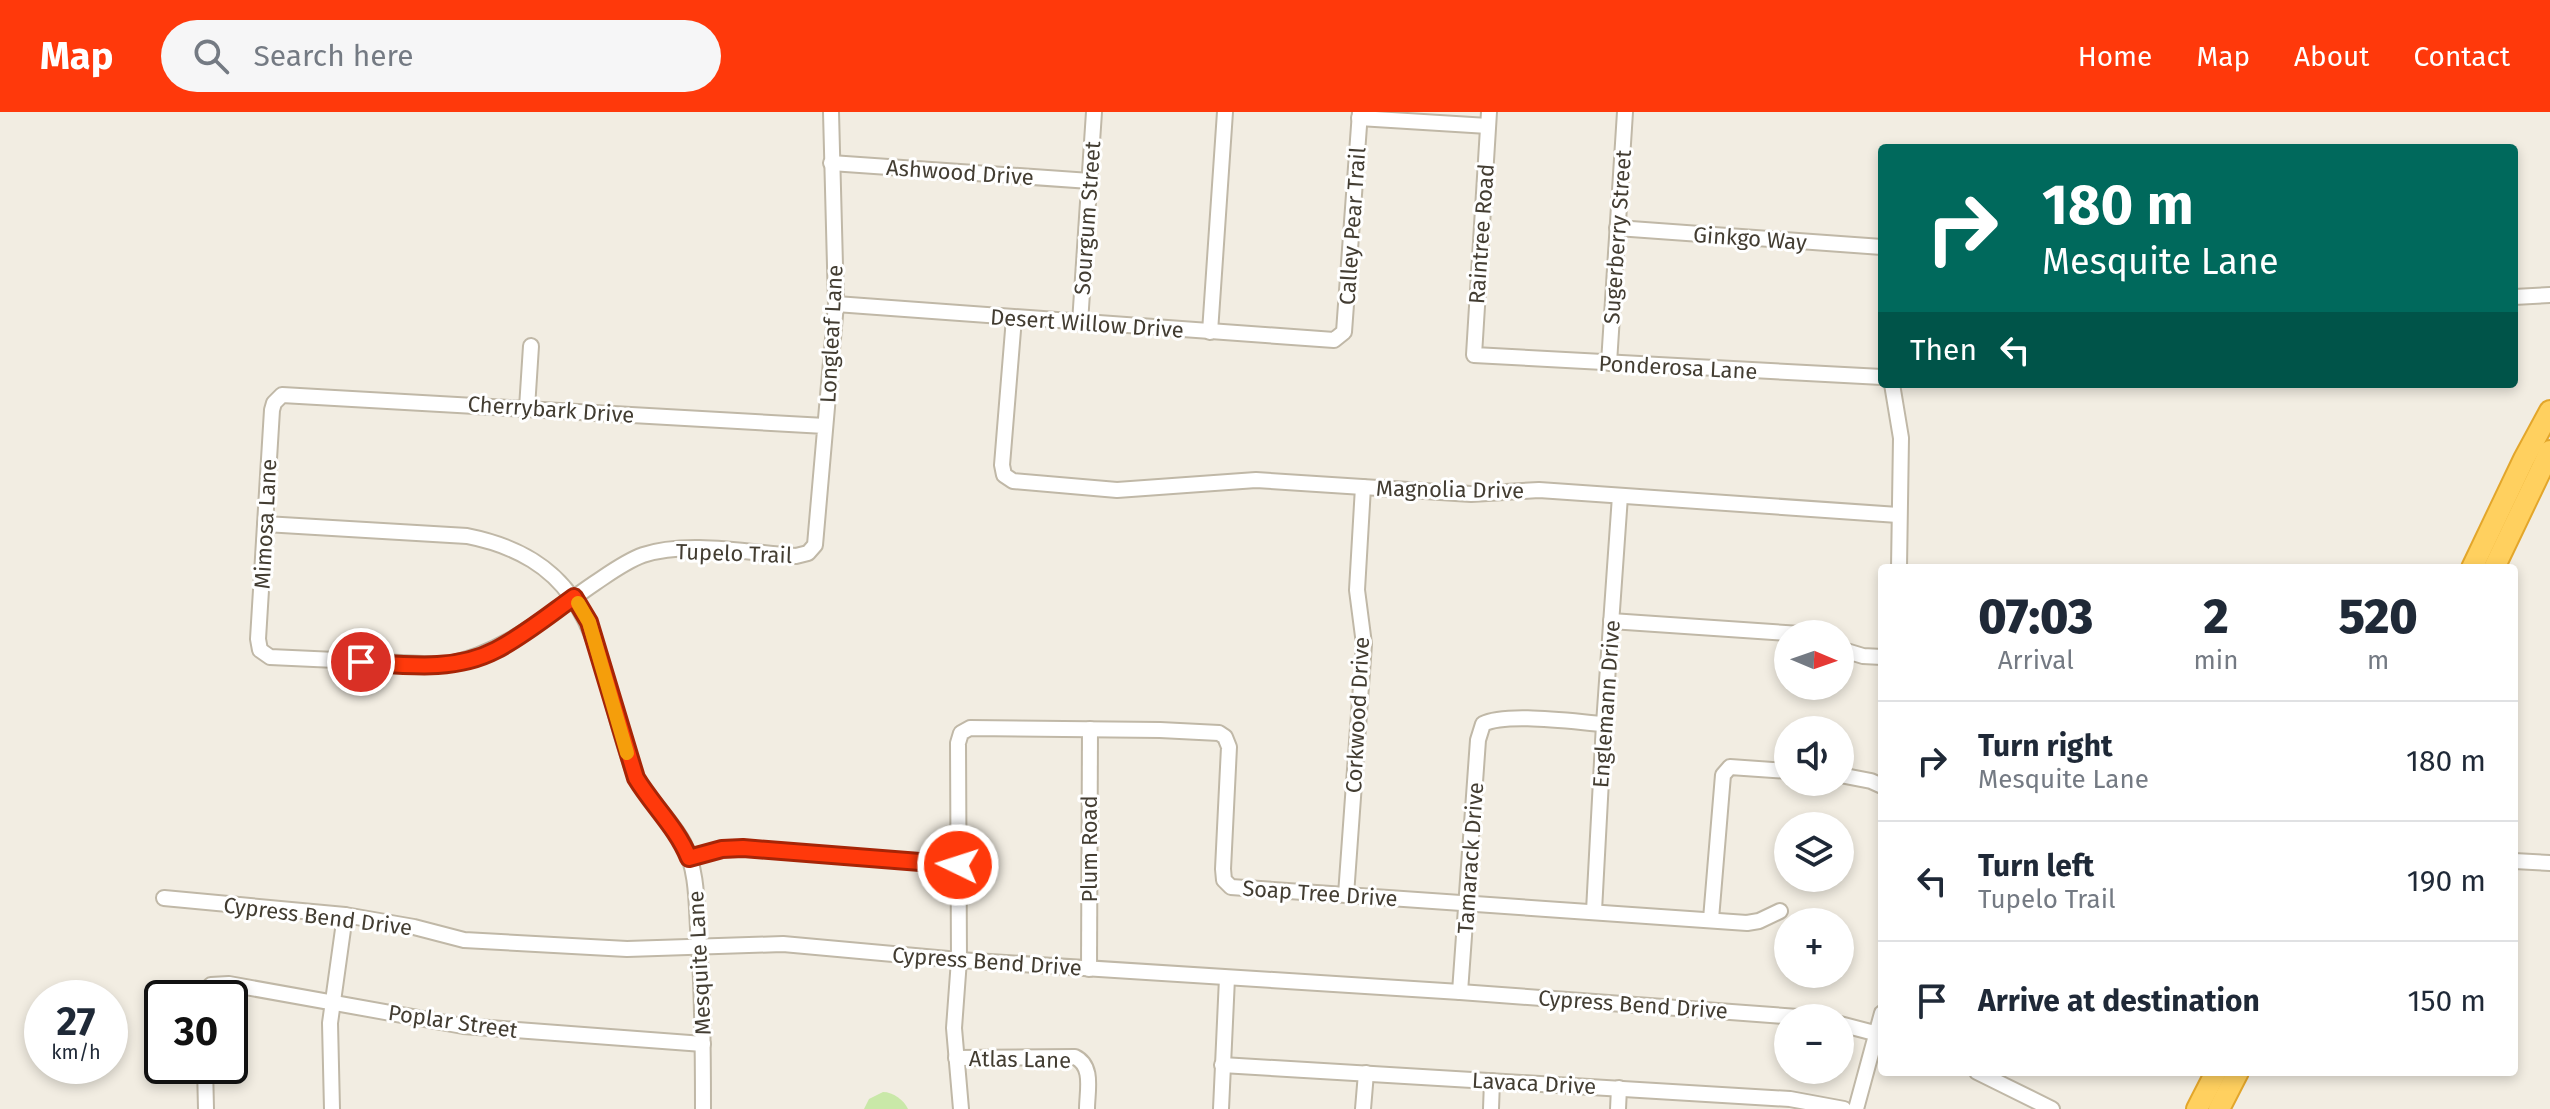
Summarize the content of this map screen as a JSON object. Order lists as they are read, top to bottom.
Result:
{
  "streets": {
    "street": [
      "Ashwood Drive",
      "Sourgum Street",
      "Calley Pear Trail",
      "Raintree Road",
      "Sugerberry Street",
      "Ginkgo Way",
      "Desert Willow Drive",
      "Longleaf Lane",
      "Ponderosa Lane",
      "Cherrybark Drive",
      "Magnolia Drive",
      "Mimosa Lane",
      "Tupelo Trail",
      "Englemann Drive",
      "Corkwood Drive",
      "Plum Road",
      "Tamarack Drive",
      "Soap Tree Drive",
      "Cypress Bend Drive",
      "Mesquite Lane",
      "Poplar Street",
      "Atlas Lane",
      "Lavaca Drive"
    ]
  },
  "crossings": [
    ["Ashwood Drive", "Sourgum Street"],
    ["Ashwood Drive", "Longleaf Lane"],
    ["Sourgum Street", "Desert Willow Drive"],
    ["Calley Pear Trail", "Desert Willow Drive"],
    ["Raintree Road", "Ponderosa Lane"],
    ["Sugerberry Street", "Ginkgo Way"],
    ["Sugerberry Street", "Ponderosa Lane"],
    ["Desert Willow Drive", "Longleaf Lane"],
    ["Desert Willow Drive", "Magnolia Drive"],
    ["Longleaf Lane", "Cherrybark Drive"],
    ["Longleaf Lane", "Tupelo Trail"],
    ["Cherrybark Drive", "Mimosa Lane"],
    ["Magnolia Drive", "Englemann Drive"],
    ["Magnolia Drive", "Corkwood Drive"],
    ["Mimosa Lane", "Tupelo Trail"],
    ["Mimosa Lane", "Mesquite Lane"],
    ["Tupelo Trail", "Mesquite Lane"],
    ["Englemann Drive", "Tamarack Drive"],
    ["Englemann Drive", "Soap Tree Drive"],
    ["Corkwood Drive", "Soap Tree Drive"],
    ["Plum Road", "Soap Tree Drive"],
    ["Plum Road", "Cypress Bend Drive"],
    ["Tamarack Drive", "Soap Tree Drive"],
    ["Tamarack Drive", "Cypress Bend Drive"],
    ["Cypress Bend Drive", "Mesquite Lane"],
    ["Mesquite Lane", "Poplar Street"]
  ],
  "north": "right",
  "page": {
    "header": "Map",
    "search": "Search here",
    "nav": [
      "Home",
      "Map",
      "About",
      "Contact"
    ],
    "turn": ["180 m", "Mesquite Lane"],
    "then": "Then",
    "eta": [
      "07:03",
      "Arrival",
      "2",
      "min",
      "520",
      "m"
    ],
    "map_buttons": ["+", "−"],
    "list": [
      {
        "name": "Turn right",
        "note": "Mesquite Lane",
        "value": "180 m"
      },
      {
        "name": "Turn left",
        "note": "Tupelo Trail",
        "value": "190 m"
      },
      {
        "name": "Arrive at destination",
        "value": "150 m"
      }
    ],
    "speed": "27 km/h",
    "limit": "30"
  }
}
